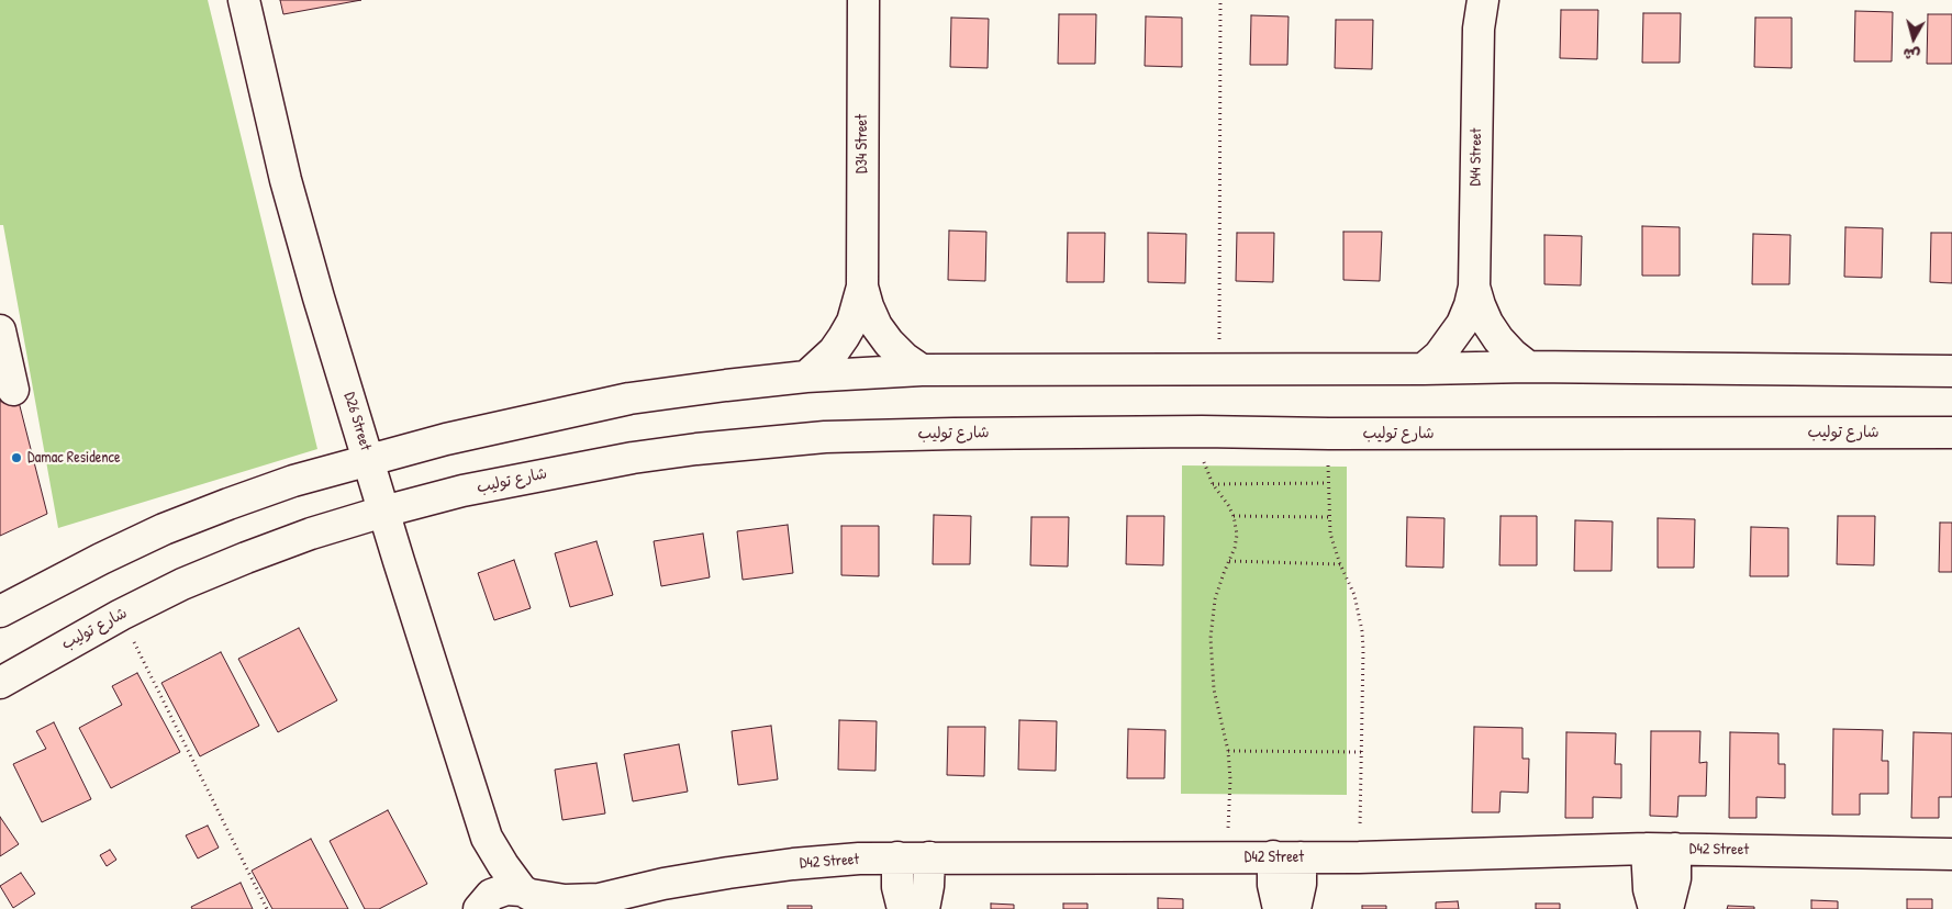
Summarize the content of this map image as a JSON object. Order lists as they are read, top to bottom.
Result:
{
  "streets": {
    "street": [
      "D34 Street",
      "D44 Street",
      "D26 Street",
      "شارع توليب",
      "D42 Street"
    ]
  },
  "crossings": [
    ["D26 Street", "شارع توليب"],
    ["D26 Street", "D42 Street"]
  ],
  "places": ["Damac Residence"],
  "north": "bottom"
}
